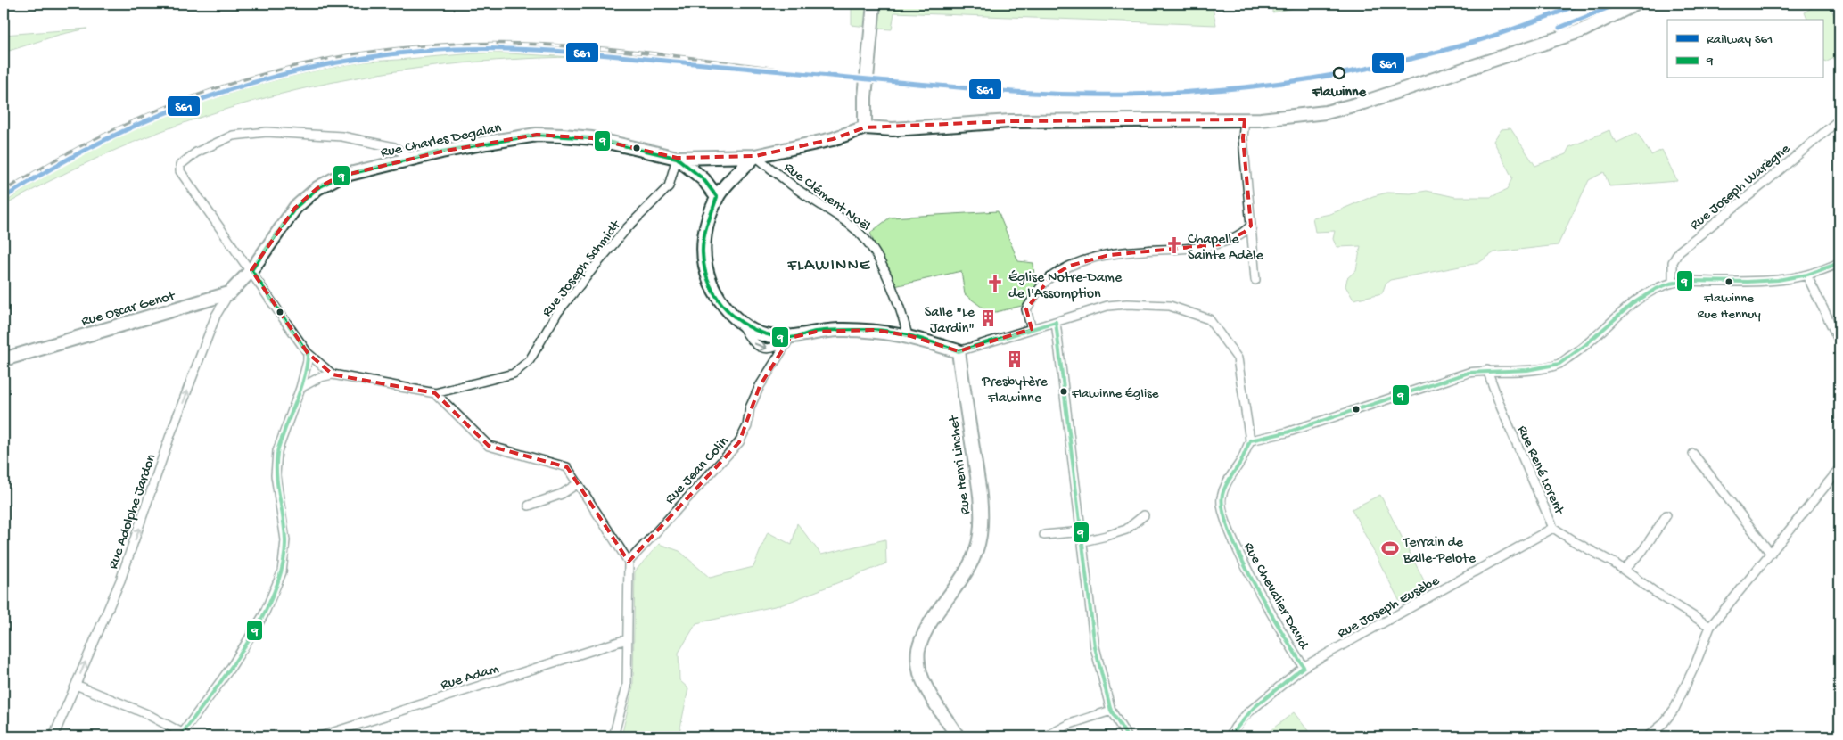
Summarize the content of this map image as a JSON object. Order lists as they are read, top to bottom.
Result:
{
  "streets": {
    "street": [
      "Rue Charles Degalan",
      "Rue Joseph Warègne",
      "Rue Clément Noël",
      "Rue Joseph Schmidt",
      "Rue Oscar Genot",
      "Rue Henri Linchet",
      "Rue Jean Colin",
      "Rue René Lorent",
      "Rue Adolphe Jardon",
      "Rue Chevalier David",
      "Rue Joseph Eusèbe",
      "Rue Adam"
    ]
  },
  "crossings": [
    ["Rue Charles Degalan", "Rue Clément Noël"],
    ["Rue Charles Degalan", "Rue Joseph Schmidt"],
    ["Rue Charles Degalan", "Rue Oscar Genot"],
    ["Rue Oscar Genot", "Rue Adolphe Jardon"],
    ["Rue René Lorent", "Rue Joseph Eusèbe"],
    ["Rue Chevalier David", "Rue Joseph Eusèbe"]
  ],
  "one_way": ["Rue Adolphe Jardon"],
  "districts": ["FLAWINNE"],
  "places": {
    "other": ["Flawinne", "Flawinne Rue Hennuy", "Flawinne Église"],
    "church": ["Chapelle Sainte Adèle", "Église Notre-Dame de l'Assomption"],
    "building": ["Salle \"Le Jardin\"", "Presbytère Flawinne"],
    "sports": ["Terrain de Balle-Pelote"]
  },
  "lines": ["rail line S61", "transit line 9"],
  "legend": ["Railway S61", "9"]
}
